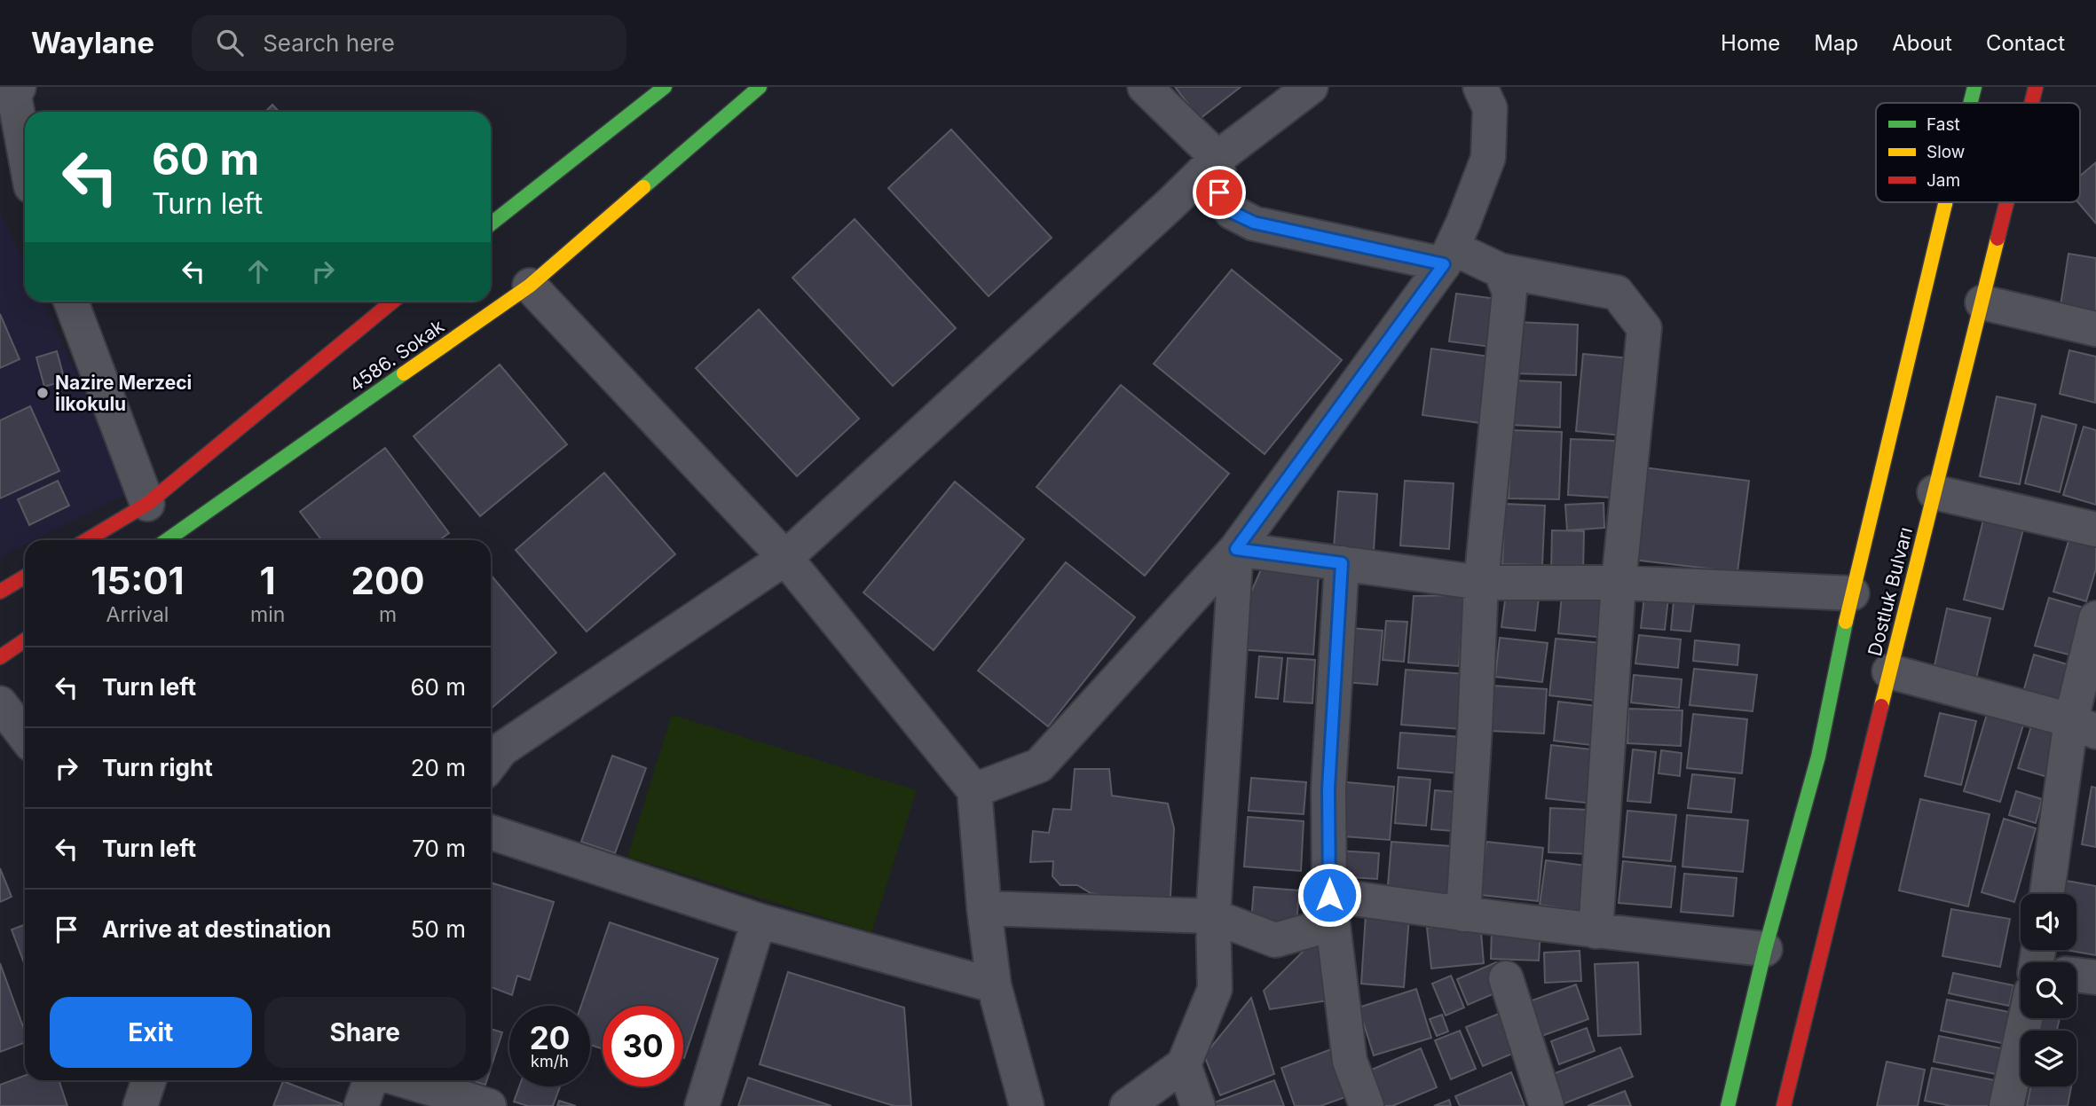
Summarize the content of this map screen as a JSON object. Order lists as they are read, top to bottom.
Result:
{
  "streets": {
    "main road": ["4586. Sokak", "Dostluk Bulvarı"]
  },
  "places": ["Nazire Merzeci İlkokulu"],
  "legend": ["Fast", "Slow", "Jam"],
  "page": {
    "header": "Waylane",
    "search": "Search here",
    "nav": [
      "Home",
      "Map",
      "About",
      "Contact"
    ],
    "turn": ["60 m", "Turn left"],
    "eta": [
      "15:01",
      "Arrival",
      "1",
      "min",
      "200",
      "m"
    ],
    "list": [
      {
        "name": "Turn left",
        "value": "60 m"
      },
      {
        "name": "Turn right",
        "value": "20 m"
      },
      {
        "name": "Turn left",
        "value": "70 m"
      },
      {
        "name": "Arrive at destination",
        "value": "50 m"
      }
    ],
    "buttons": ["Exit", "Share"],
    "speed": "20 km/h",
    "limit": "30"
  }
}
